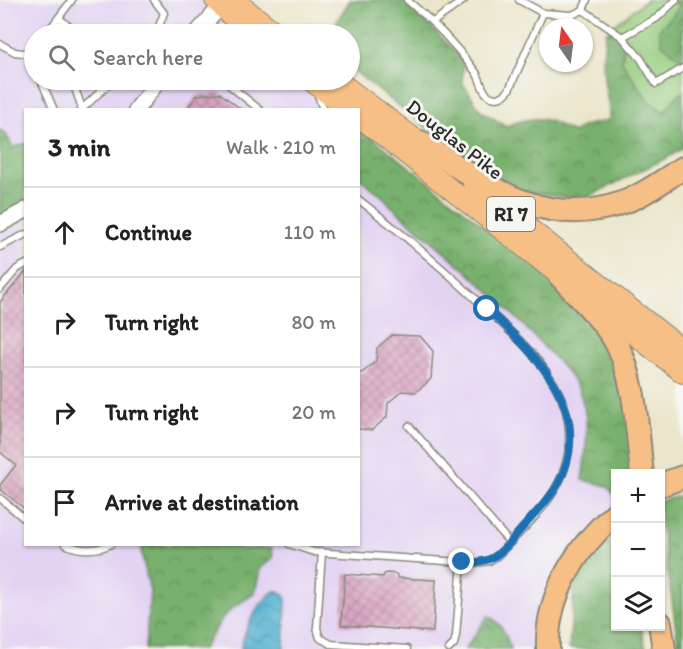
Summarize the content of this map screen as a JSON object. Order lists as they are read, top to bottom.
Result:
{
  "streets": {
    "main road": ["Douglas Pike", "RI 7"]
  },
  "north": "top",
  "page": {
    "search": "Search here",
    "heading": ["3 min", "Walk · 210 m"],
    "list": [
      ["Continue", "110 m"],
      ["Turn right", "80 m"],
      ["Turn right", "20 m"],
      "Arrive at destination"
    ],
    "map_buttons": ["+", "−"]
  }
}
